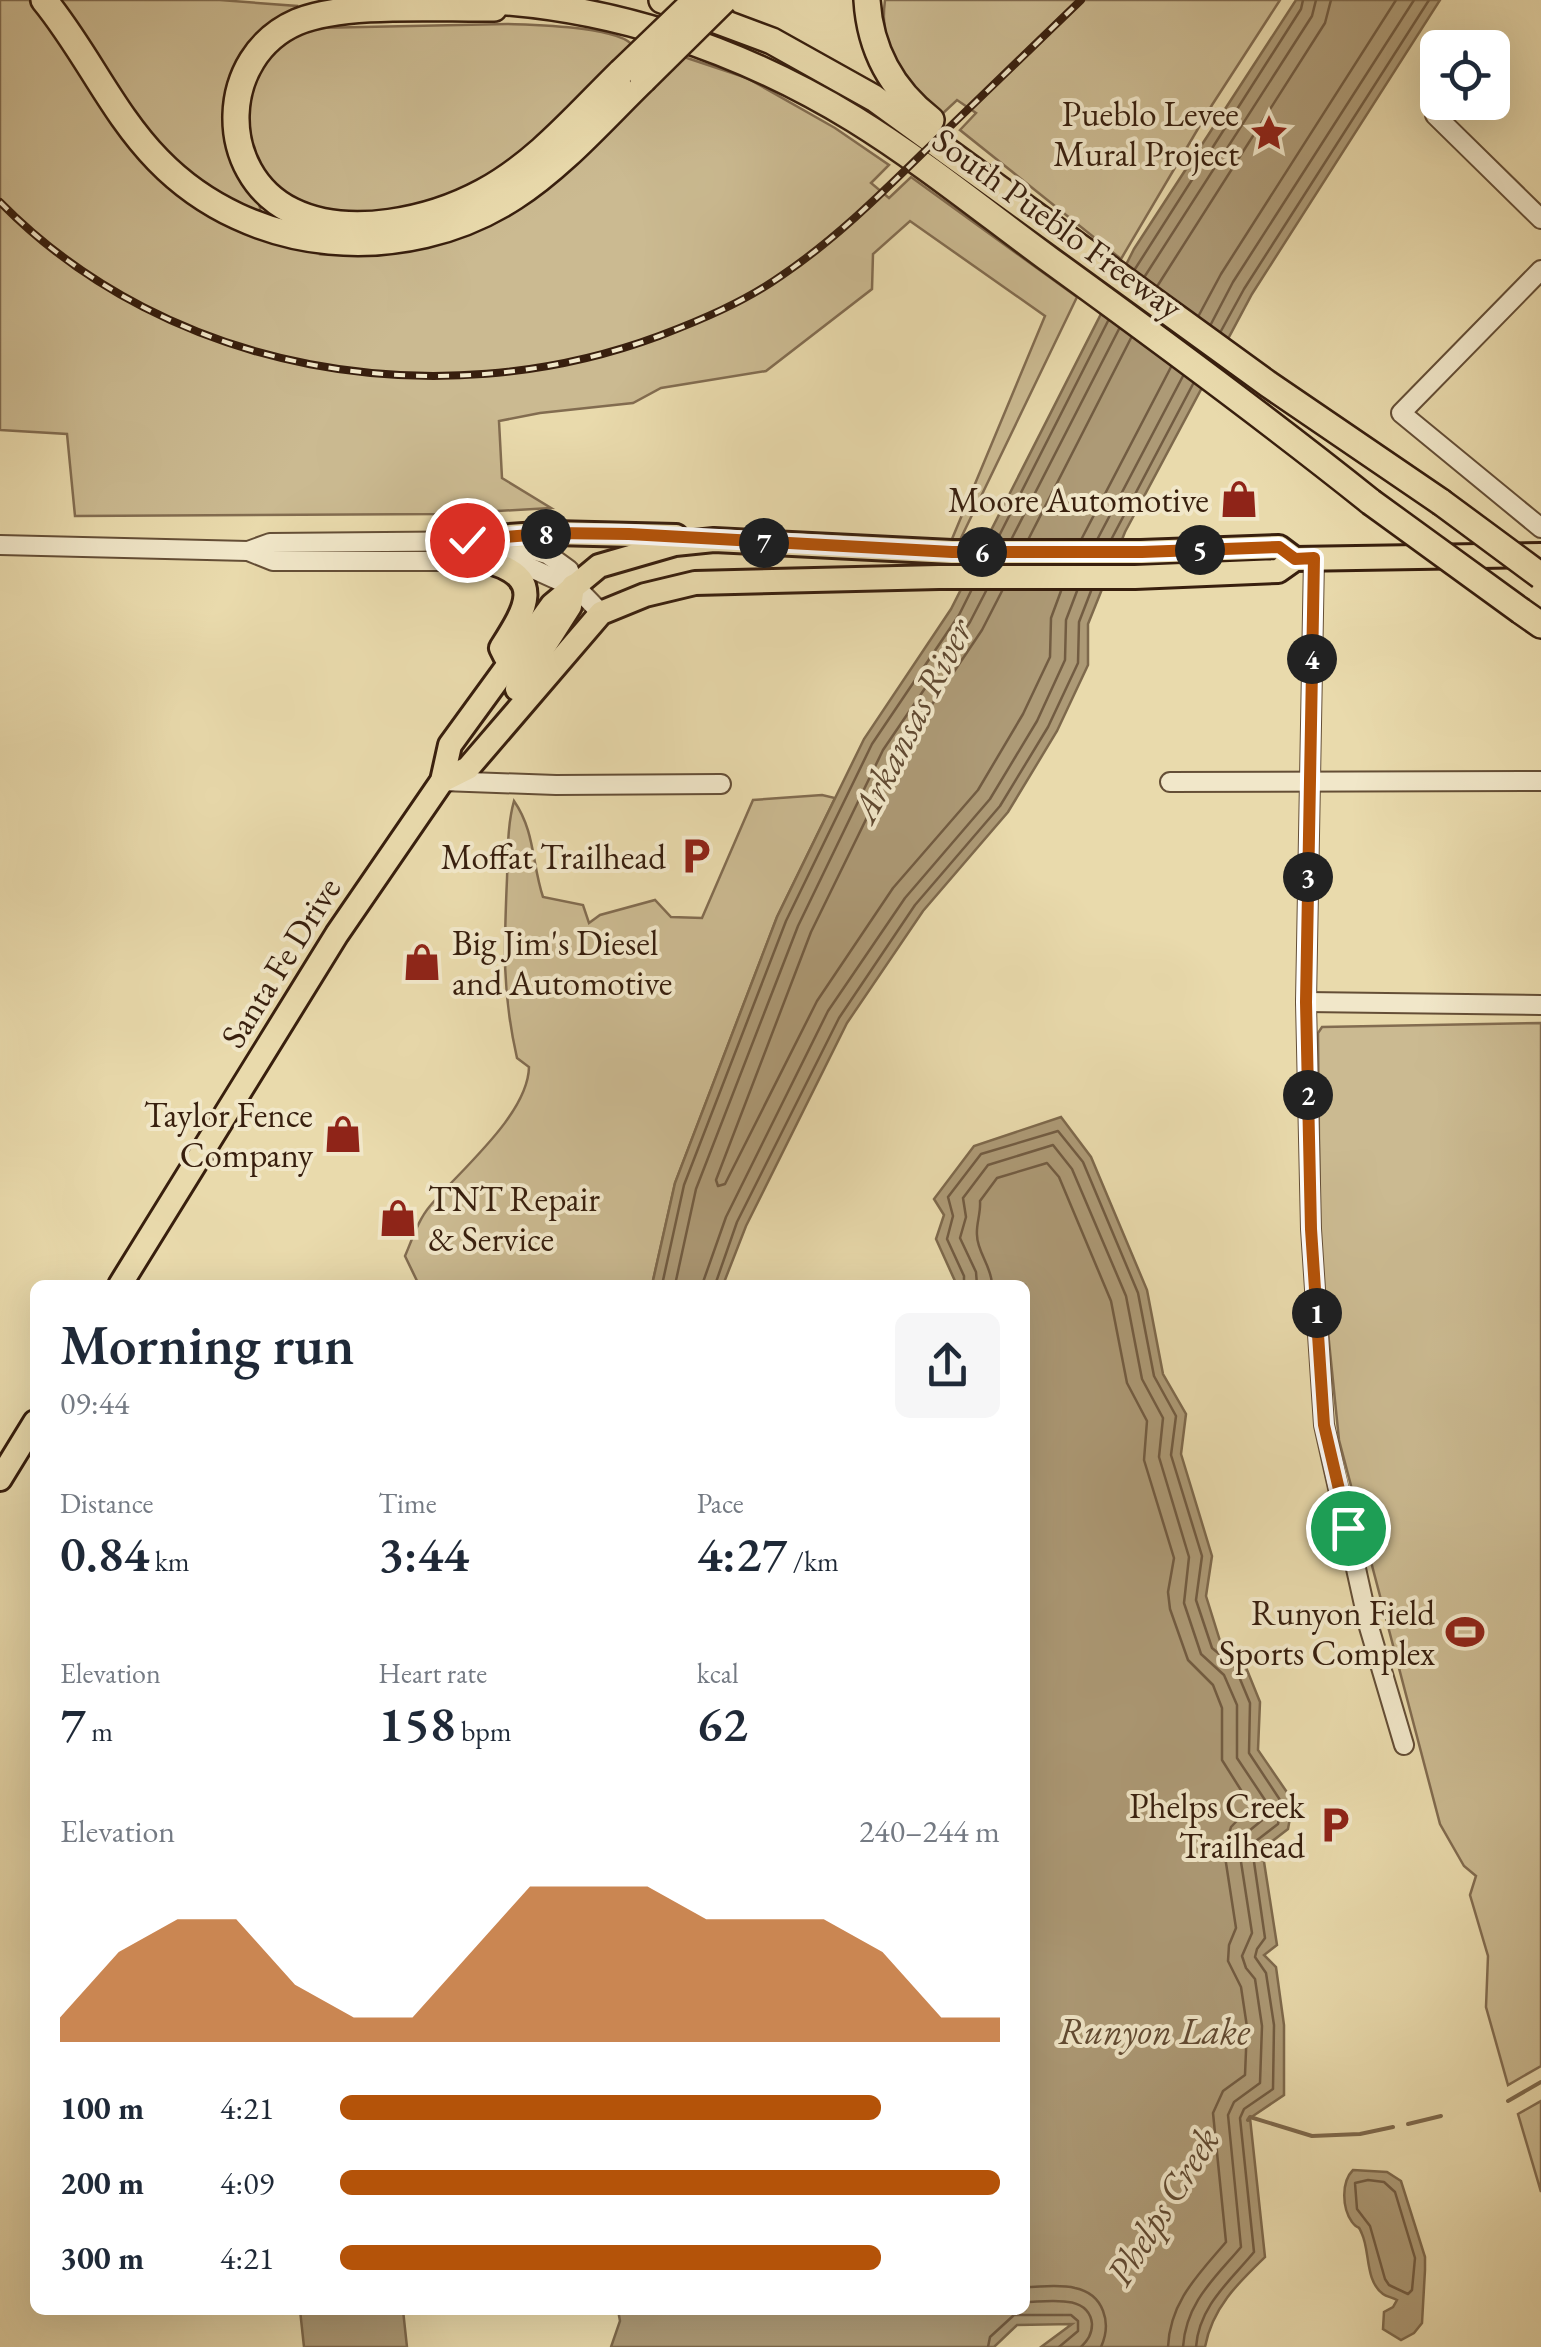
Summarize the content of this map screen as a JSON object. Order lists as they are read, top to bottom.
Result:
{
  "streets": {
    "highway": ["South Pueblo Freeway"],
    "main road": ["Santa Fe Drive"]
  },
  "water": ["Arkansas River", "Runyon Lake", "Phelps Creek"],
  "places": {
    "place": ["Pueblo Levee Mural Project"],
    "shop": [
      "Moore Automotive",
      "Big Jim's Diesel and Automotive",
      "Taylor Fence Company",
      "TNT Repair & Service"
    ],
    "parking": ["Moffat Trailhead", "Phelps Creek Trailhead"],
    "sports": ["Runyon Field Sports Complex"]
  },
  "page": {
    "pins": [
      "8",
      "7",
      "5",
      "6",
      "4",
      "3",
      "2",
      "1"
    ],
    "heading": ["Morning run", "09:44"],
    "stats": [
      ["Distance", "0.84 km"],
      ["Time", "3:44"],
      ["Pace", "4:27 /km"],
      ["Elevation", "7 m"],
      ["Heart rate", "158 bpm"],
      ["kcal", "62"]
    ],
    "chart": ["Elevation", "240–244 m"],
    "list": [
      {
        "name": "100 m",
        "note": "4:21"
      },
      {
        "name": "200 m",
        "note": "4:09"
      },
      {
        "name": "300 m",
        "note": "4:21"
      }
    ]
  }
}
